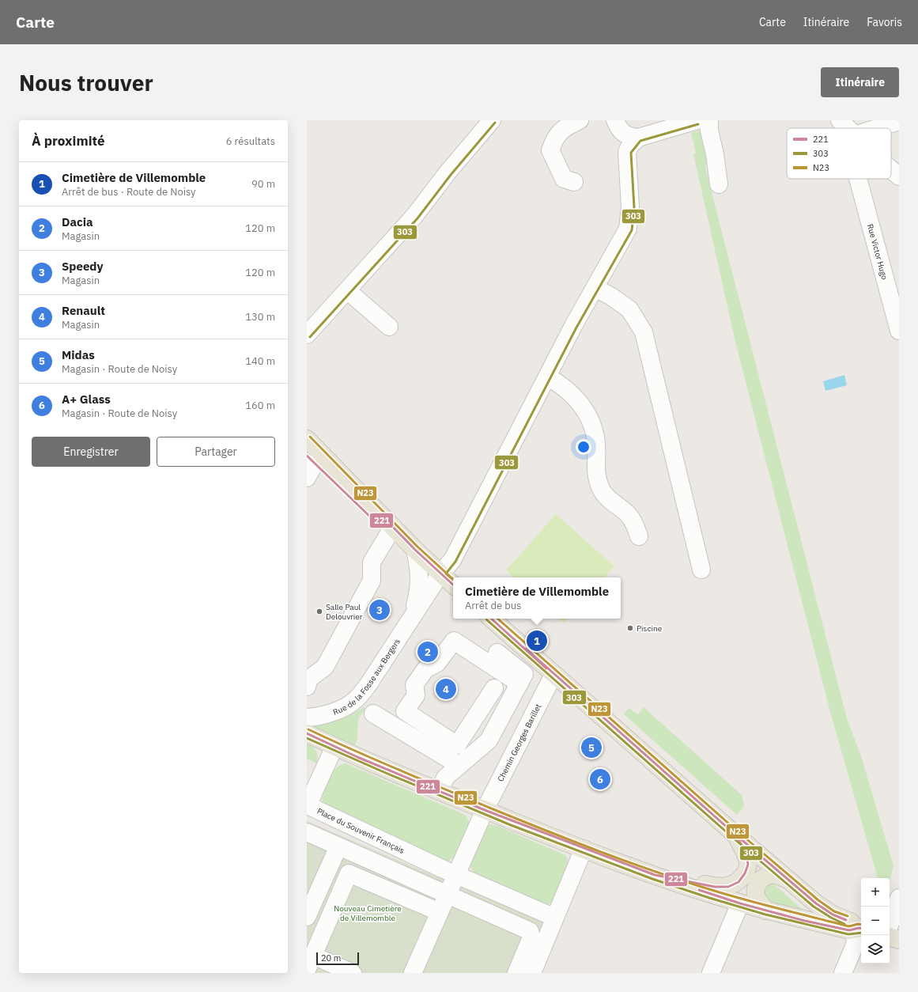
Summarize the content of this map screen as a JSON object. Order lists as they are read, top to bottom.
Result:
{
  "streets": {
    "street": [
      "Rue Victor Hugo",
      "Rue de la Fosse aux Bergers",
      "Chemin Georges Barillet",
      "Place du Souvenir Français"
    ]
  },
  "parks": ["Nouveau Cimetière de Villemomble"],
  "places": ["Salle Paul Delouvrier", "Piscine"],
  "lines": ["transit line 303", "transit line N23", "transit line 221"],
  "legend": ["221", "303", "N23"],
  "scale_bar": "20 m",
  "page": {
    "header": "Carte",
    "nav": ["Carte", "Itinéraire", "Favoris"],
    "buttons": [
      "Itinéraire",
      ["Enregistrer", "Partager"]
    ],
    "title": "Nous trouver",
    "heading": ["À proximité", "6 résultats"],
    "list": [
      {
        "mark": "1",
        "name": "Cimetière de Villemomble",
        "note": "Arrêt de bus · Route de Noisy",
        "value": "90 m"
      },
      {
        "mark": "2",
        "name": "Dacia",
        "note": "Magasin",
        "value": "120 m"
      },
      {
        "mark": "3",
        "name": "Speedy",
        "note": "Magasin",
        "value": "120 m"
      },
      {
        "mark": "4",
        "name": "Renault",
        "note": "Magasin",
        "value": "130 m"
      },
      {
        "mark": "5",
        "name": "Midas",
        "note": "Magasin · Route de Noisy",
        "value": "140 m"
      },
      {
        "mark": "6",
        "name": "A+ Glass",
        "note": "Magasin · Route de Noisy",
        "value": "160 m"
      }
    ],
    "popup": ["Cimetière de Villemomble", "Arrêt de bus"],
    "pins": [
      "3",
      "1",
      "2",
      "4",
      "5",
      "6"
    ],
    "map_buttons": ["+", "−"],
    "scale": "20 m"
  }
}
